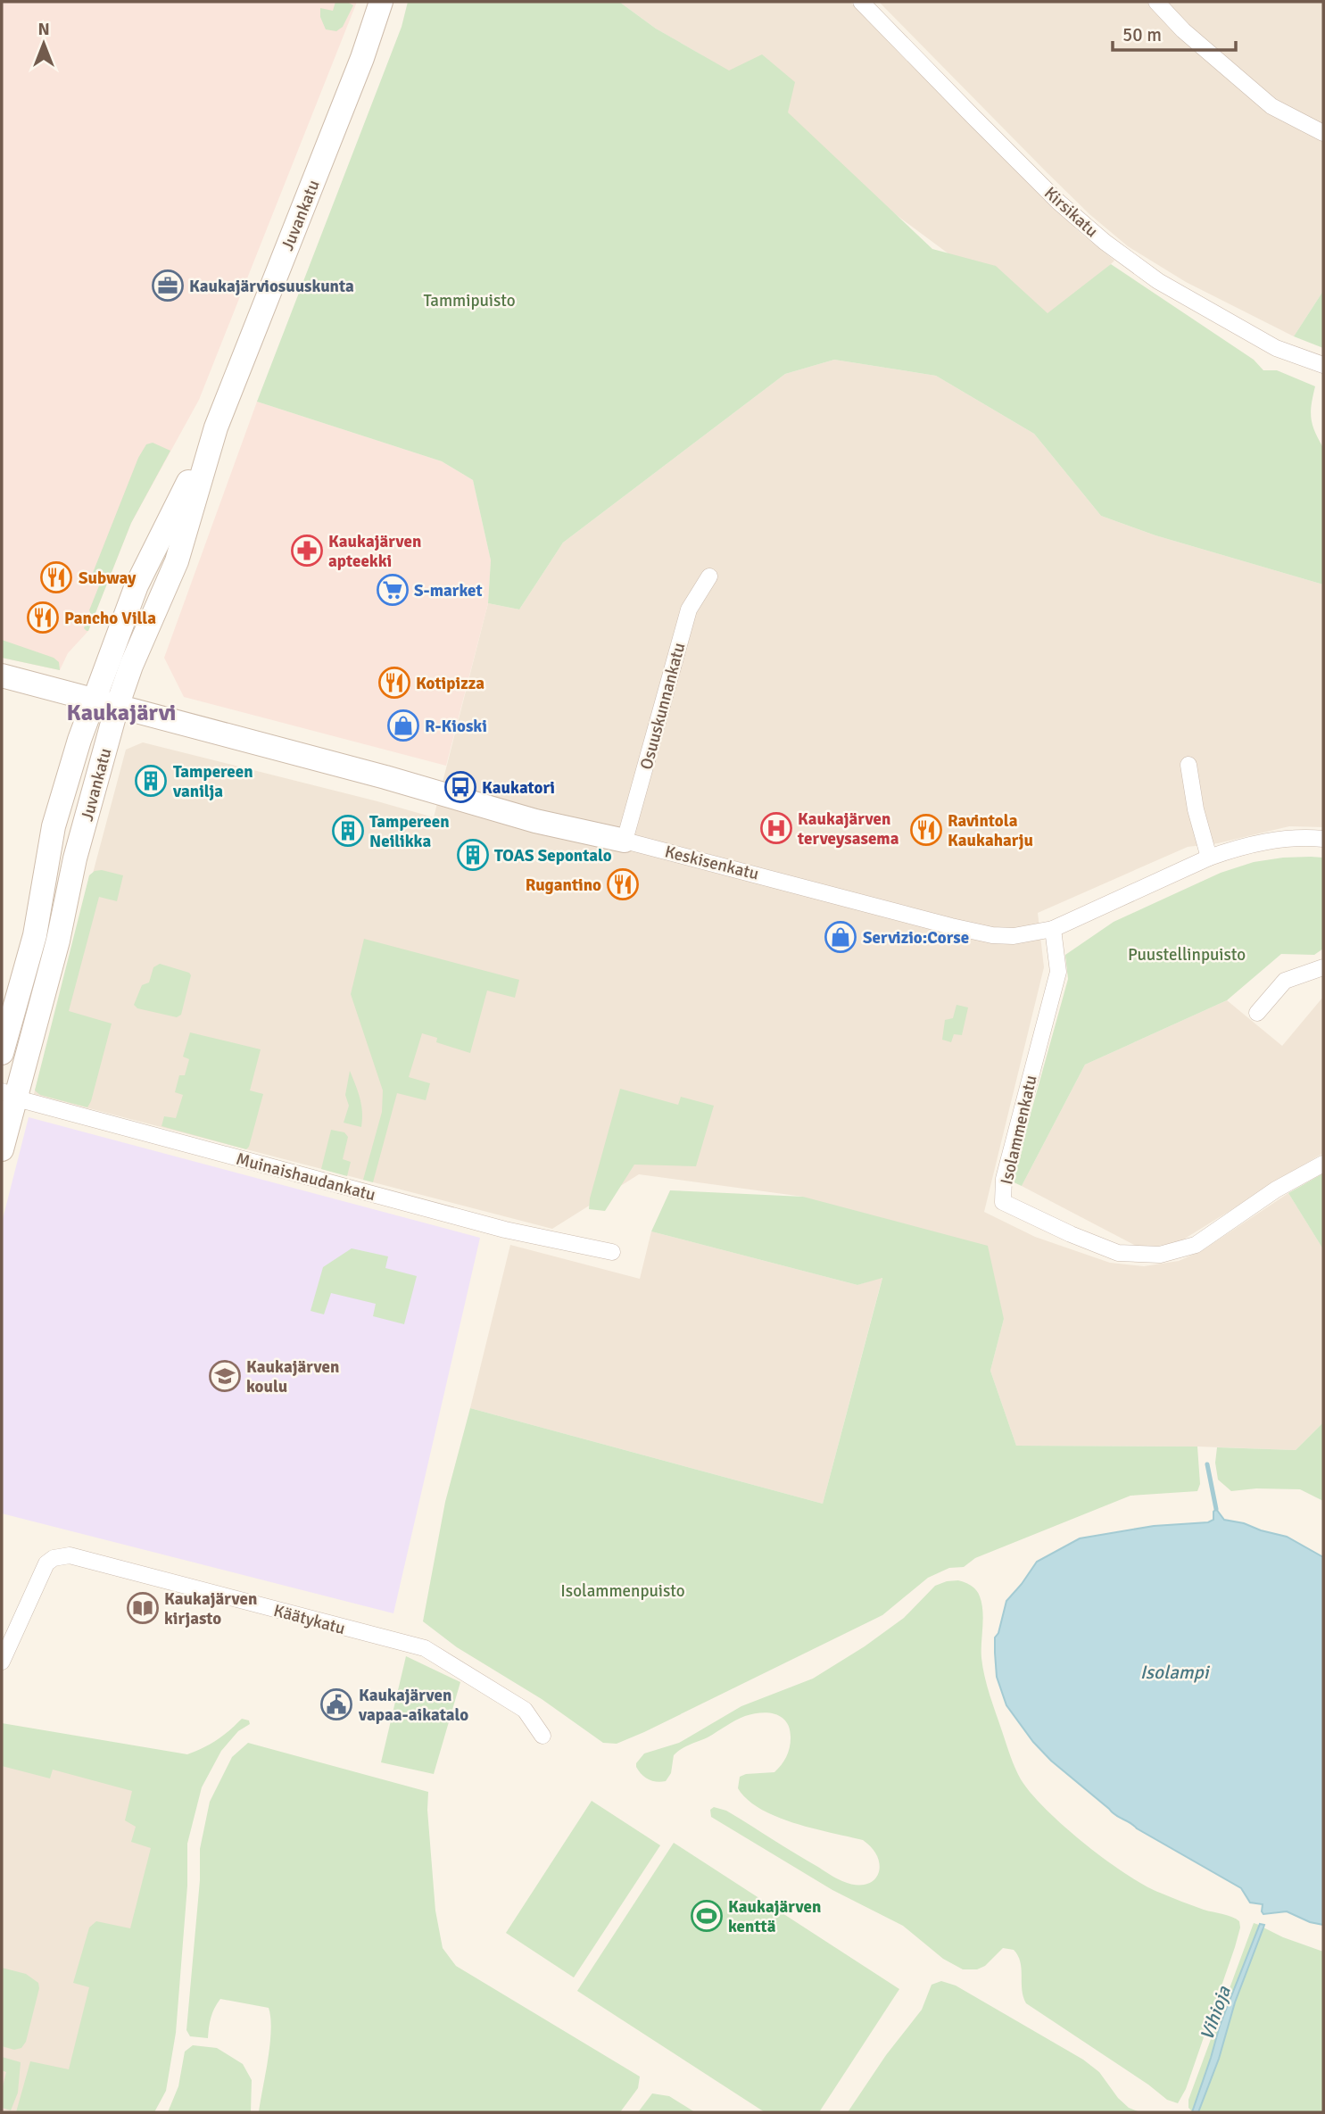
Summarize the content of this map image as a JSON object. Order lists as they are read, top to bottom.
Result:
{
  "streets": {
    "main road": ["Juvankatu", "Keskisenkatu"],
    "street": [
      "Kirsikatu",
      "Osuuskunnankatu",
      "Isolammenkatu",
      "Muinaishaudankatu",
      "Käätykatu"
    ]
  },
  "crossings": [
    ["Juvankatu", "Keskisenkatu"],
    ["Juvankatu", "Muinaishaudankatu"],
    ["Osuuskunnankatu", "Keskisenkatu"],
    ["Keskisenkatu", "Isolammenkatu"]
  ],
  "districts": ["Kaukajärvi"],
  "water": ["Isolampi", "Vihioja"],
  "parks": ["Tammipuisto", "Puustellinpuisto", "Isolammenpuisto"],
  "places": {
    "office": ["Kaukajärviosuuskunta"],
    "pharmacy": ["Kaukajärven apteekki"],
    "restaurant": [
      "Subway",
      "Pancho Villa",
      "Kotipizza",
      "Ravintola Kaukaharju",
      "Rugantino"
    ],
    "supermarket": ["S-market"],
    "shop": ["R-Kioski", "Servizio:Corse"],
    "building": ["Tampereen vanilja", "Tampereen Neilikka", "TOAS Sepontalo"],
    "bus stop": ["Kaukatori"],
    "hospital": ["Kaukajärven terveysasema"],
    "school or university": ["Kaukajärven koulu"],
    "library": ["Kaukajärven kirjasto"],
    "public building": ["Kaukajärven vapaa-aikatalo"],
    "sports": ["Kaukajärven kenttä"]
  },
  "scale_bar": "50 m",
  "north": "top"
}
